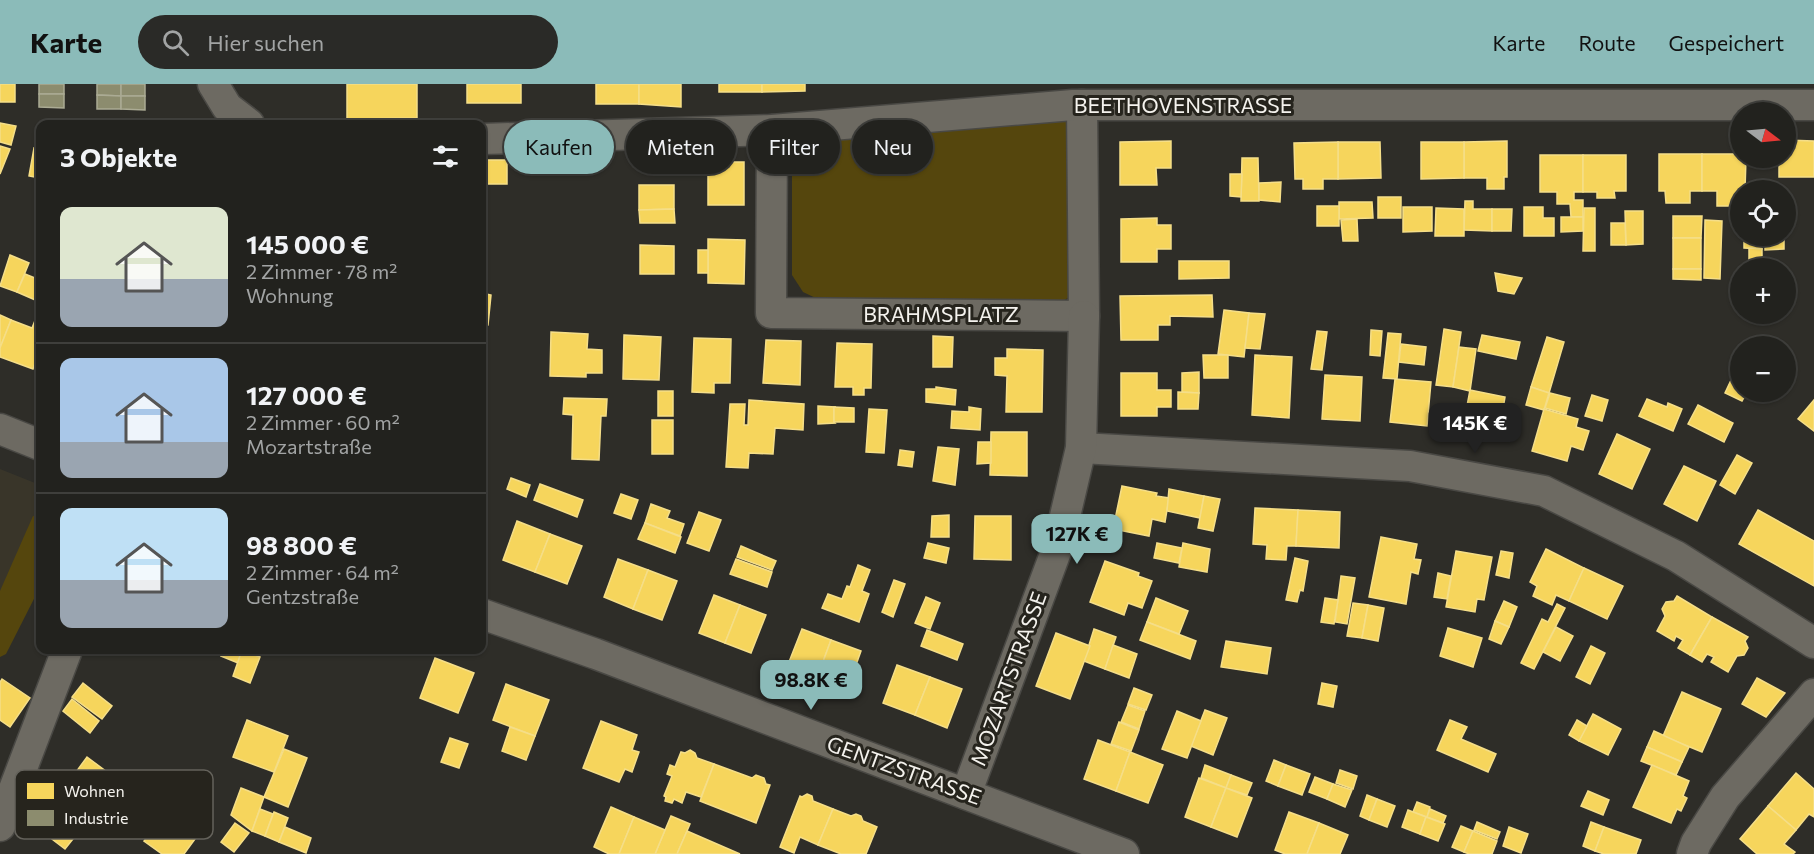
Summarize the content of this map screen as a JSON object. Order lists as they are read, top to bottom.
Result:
{
  "streets": {
    "street": [
      "BEETHOVENSTRASSE",
      "BRAHMSPLATZ",
      "MOZARTSTRASSE",
      "GENTZSTRASSE"
    ]
  },
  "crossings": [
    ["BRAHMSPLATZ", "MOZARTSTRASSE"],
    ["MOZARTSTRASSE", "GENTZSTRASSE"]
  ],
  "legend": ["Wohnen", "Industrie"],
  "north": "right",
  "page": {
    "header": "Karte",
    "search": "Hier suchen",
    "nav": ["Karte", "Route", "Gespeichert"],
    "map_buttons": ["+", "−"],
    "chip": [
      "Kaufen",
      "Mieten",
      "Filter",
      "Neu"
    ],
    "heading": "3 Objekte",
    "list": [
      {
        "name": "145 000 €",
        "note": "2 Zimmer · 78 m² · Wohnung"
      },
      {
        "name": "127 000 €",
        "note": "2 Zimmer · 60 m² · Mozartstraße"
      },
      {
        "name": "98 800 €",
        "note": "2 Zimmer · 64 m² · Gentzstraße"
      }
    ],
    "price": ["145K €", "127K €", "98.8K €"]
  }
}
